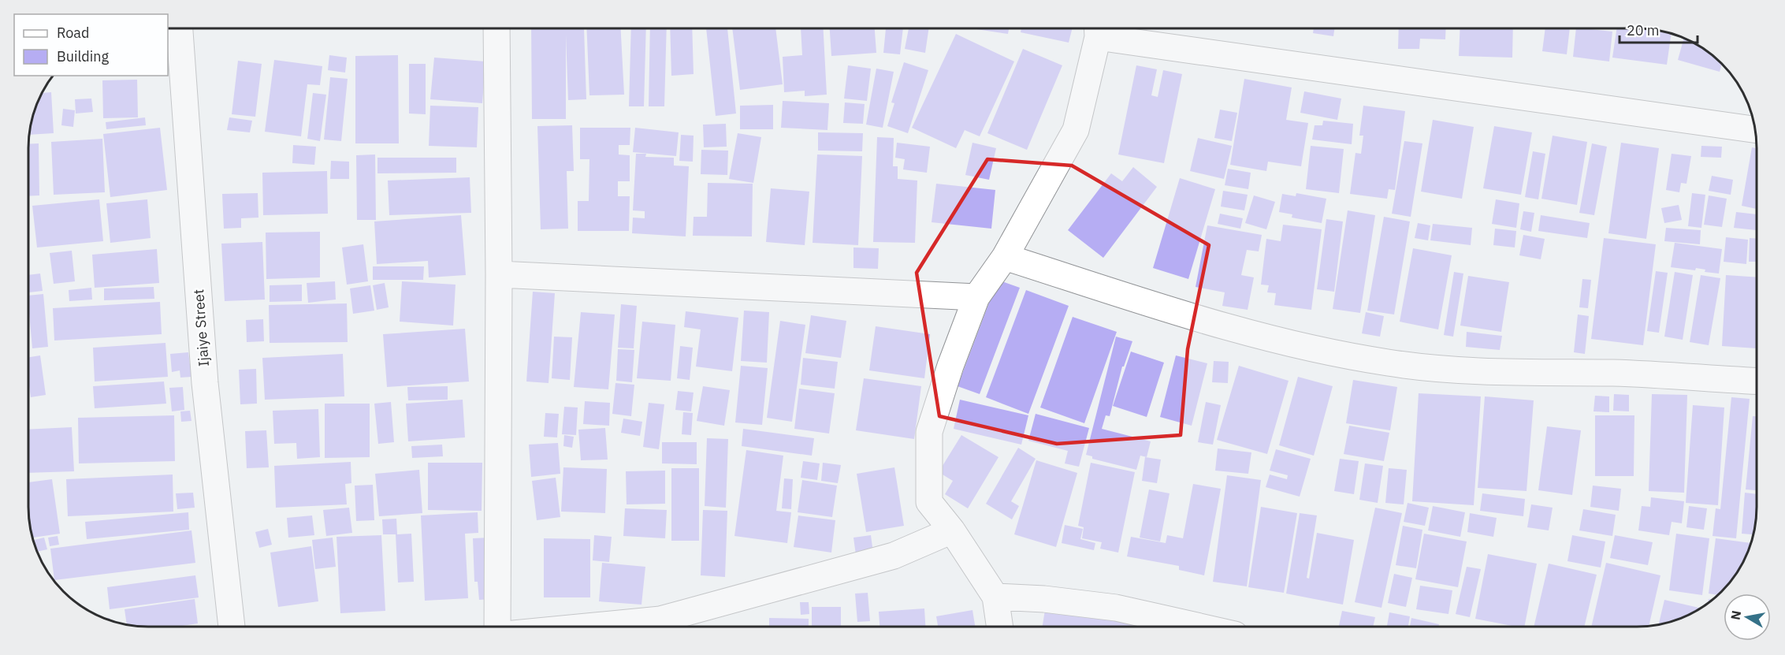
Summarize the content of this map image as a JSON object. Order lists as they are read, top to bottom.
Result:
{
  "streets": {
    "street": ["Ijaiye Street"]
  },
  "legend": ["Road", "Building"],
  "scale_bar": "20 m",
  "north": "left"
}
